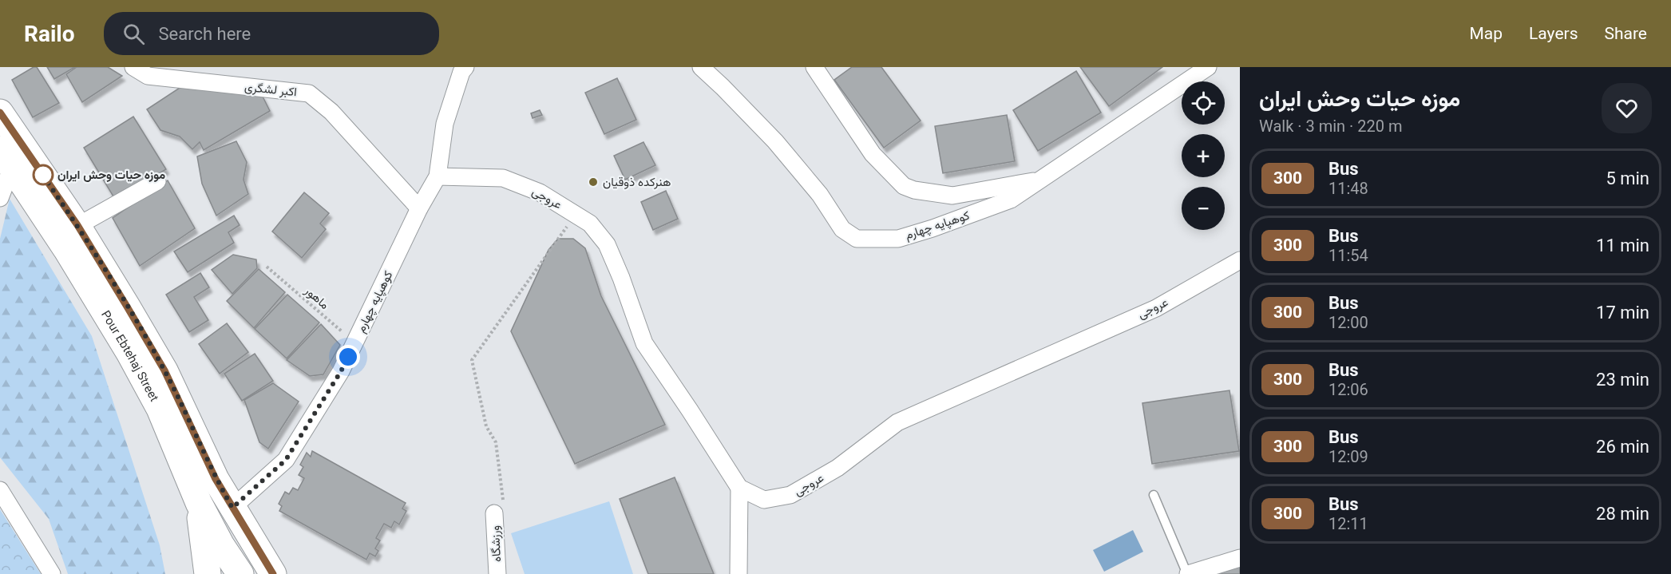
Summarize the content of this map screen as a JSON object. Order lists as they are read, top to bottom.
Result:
{
  "streets": {
    "main road": ["Pour Ebtehaj Street"],
    "street": [
      "اکبر لشگری",
      "عروجی",
      "کوهپایه چهارم",
      "ورزشگاه"
    ],
    "path": ["ماهور"]
  },
  "crossings": [
    ["اکبر لشگری", "کوهپایه چهارم"],
    ["عروجی", "کوهپایه چهارم"],
    ["کوهپایه چهارم", "ماهور"],
    ["کوهپایه چهارم", "Pour Ebtehaj Street"]
  ],
  "places": ["موزه حیات وحش ایران", "هنرکده ذوقیان"],
  "lines": ["bus line 300"],
  "page": {
    "header": "Railo",
    "search": "Search here",
    "nav": ["Map", "Layers", "Share"],
    "heading": ["موزه حیات وحش ایران", "Walk · 3 min · 220 m"],
    "map_buttons": ["+", "−"],
    "list": [
      {
        "mark": "300",
        "name": "Bus",
        "note": "11:48",
        "value": "5 min"
      },
      {
        "mark": "300",
        "name": "Bus",
        "note": "11:54",
        "value": "11 min"
      },
      {
        "mark": "300",
        "name": "Bus",
        "note": "12:00",
        "value": "17 min"
      },
      {
        "mark": "300",
        "name": "Bus",
        "note": "12:06",
        "value": "23 min"
      },
      {
        "mark": "300",
        "name": "Bus",
        "note": "12:09",
        "value": "26 min"
      },
      {
        "mark": "300",
        "name": "Bus",
        "note": "12:11",
        "value": "28 min"
      }
    ]
  }
}
